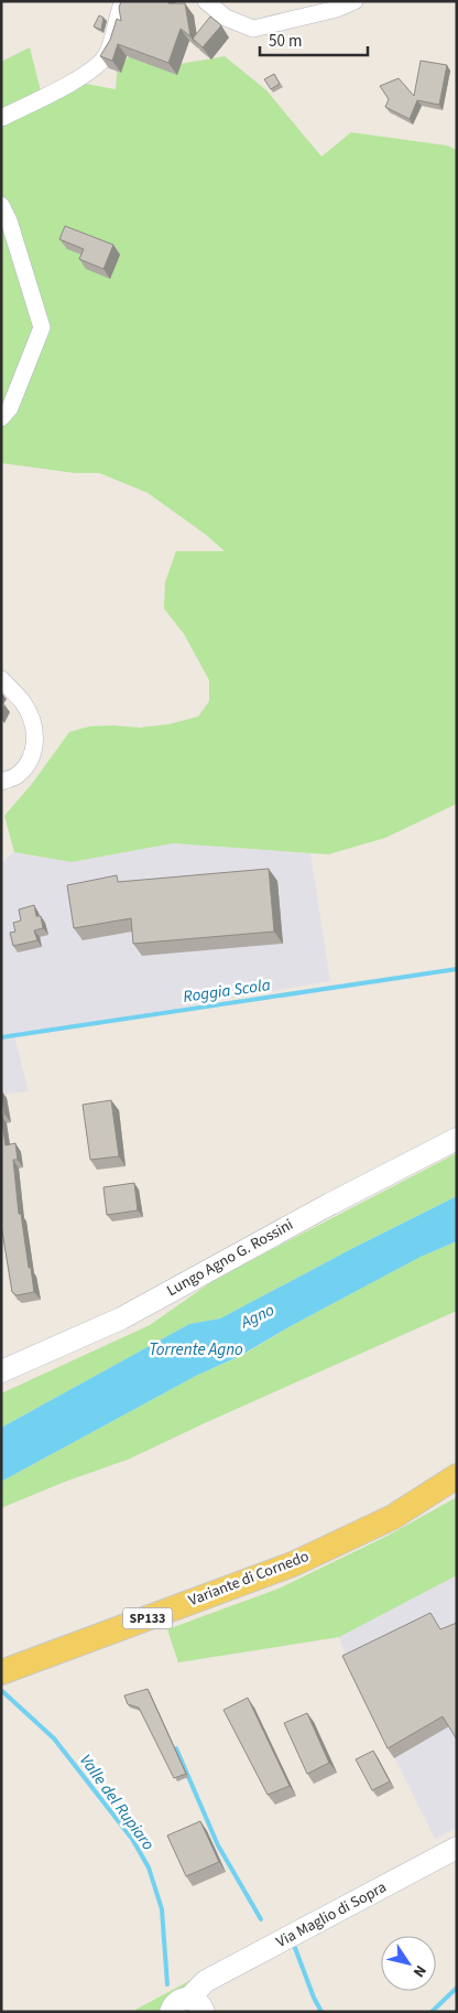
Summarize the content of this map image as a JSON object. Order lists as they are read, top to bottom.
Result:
{
  "streets": {
    "main road": [
      "Lungo Agno G. Rossini",
      "Variante di Cornedo",
      "SP133",
      "Via Maglio di Sopra"
    ]
  },
  "water": [
    "Roggia Scola",
    "Agno",
    "Torrente Agno",
    "Valle del Rupiaro"
  ],
  "scale_bar": "50 m",
  "north": "bottom right"
}
